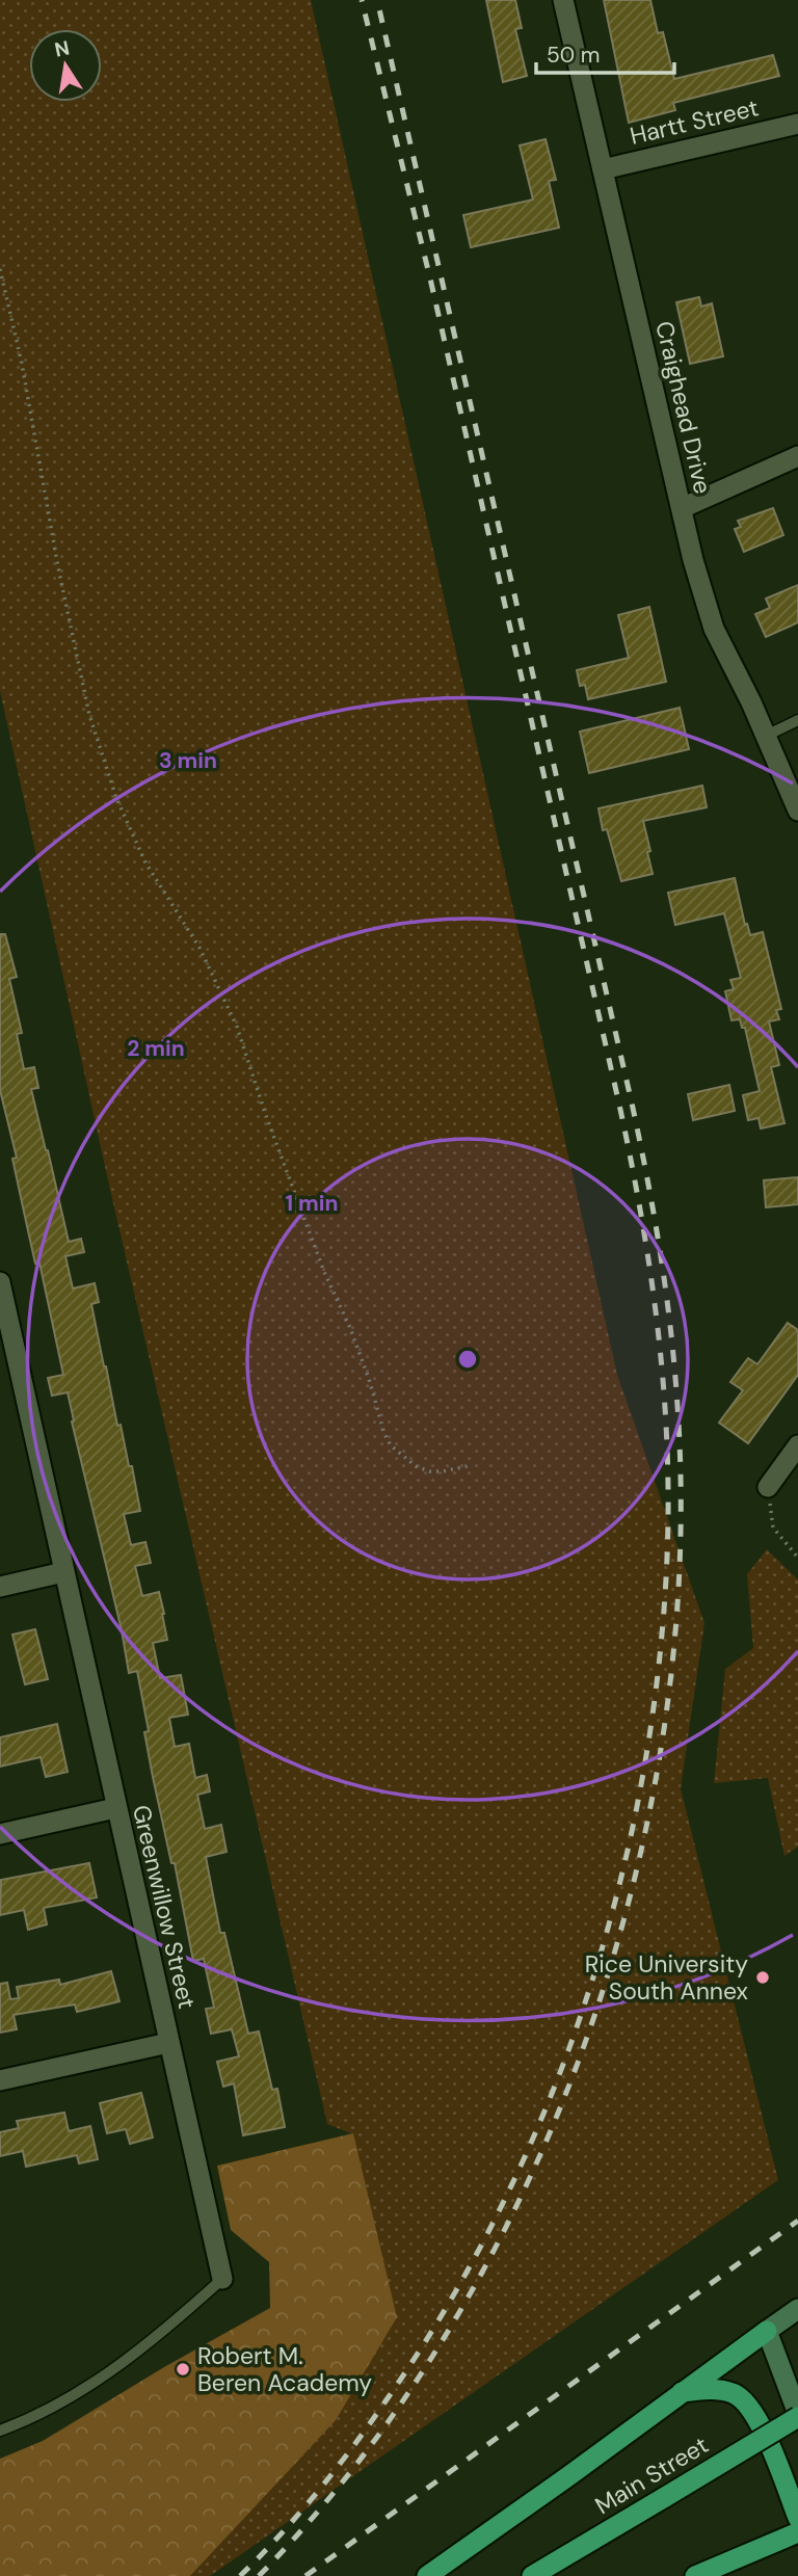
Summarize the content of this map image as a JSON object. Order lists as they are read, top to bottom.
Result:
{
  "streets": {
    "highway": ["Main Street"],
    "street": ["Hartt Street", "Craighead Drive", "Greenwillow Street"]
  },
  "crossings": [
    ["Hartt Street", "Craighead Drive"]
  ],
  "places": ["Rice University South Annex", "Robert M. Beren Academy"],
  "scale_bar": "50 m",
  "north": "top",
  "rings": ["3 min", "2 min", "1 min"]
}
